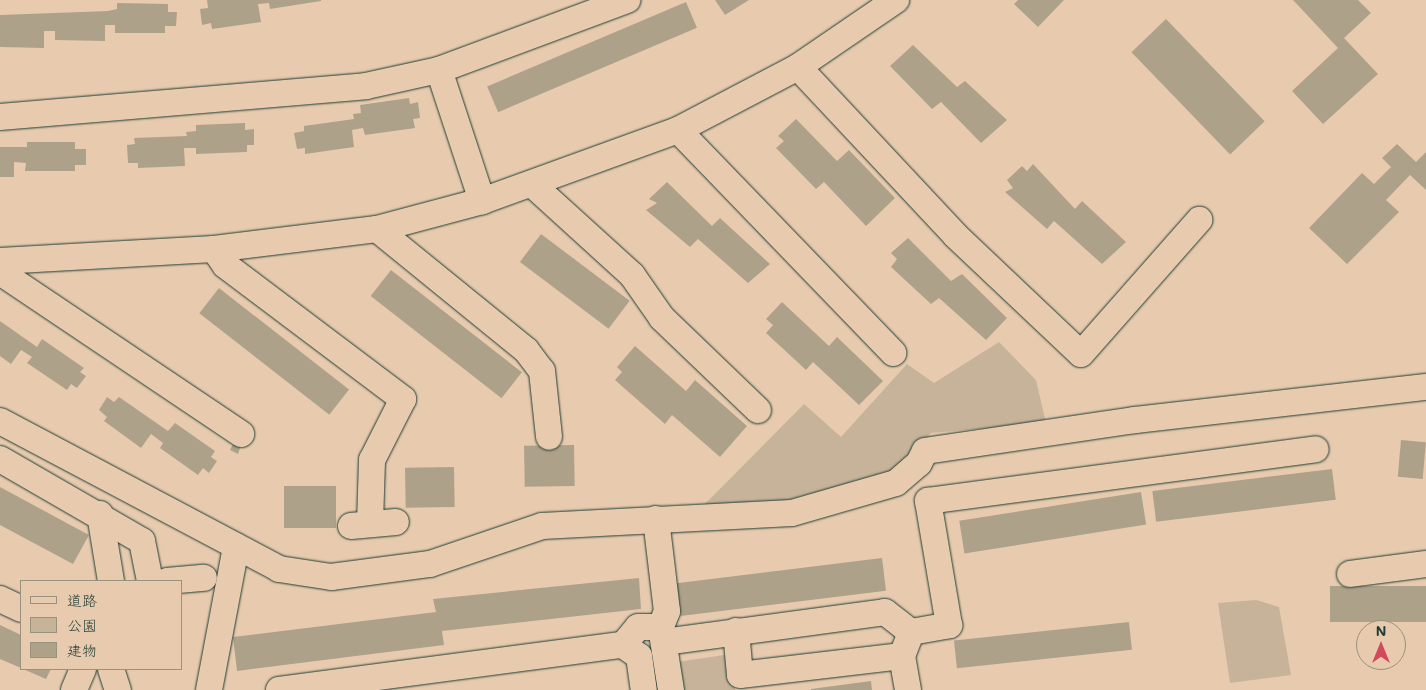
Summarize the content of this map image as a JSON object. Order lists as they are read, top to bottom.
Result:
{
  "legend": ["道路", "公園", "建物"],
  "north": "top"
}
